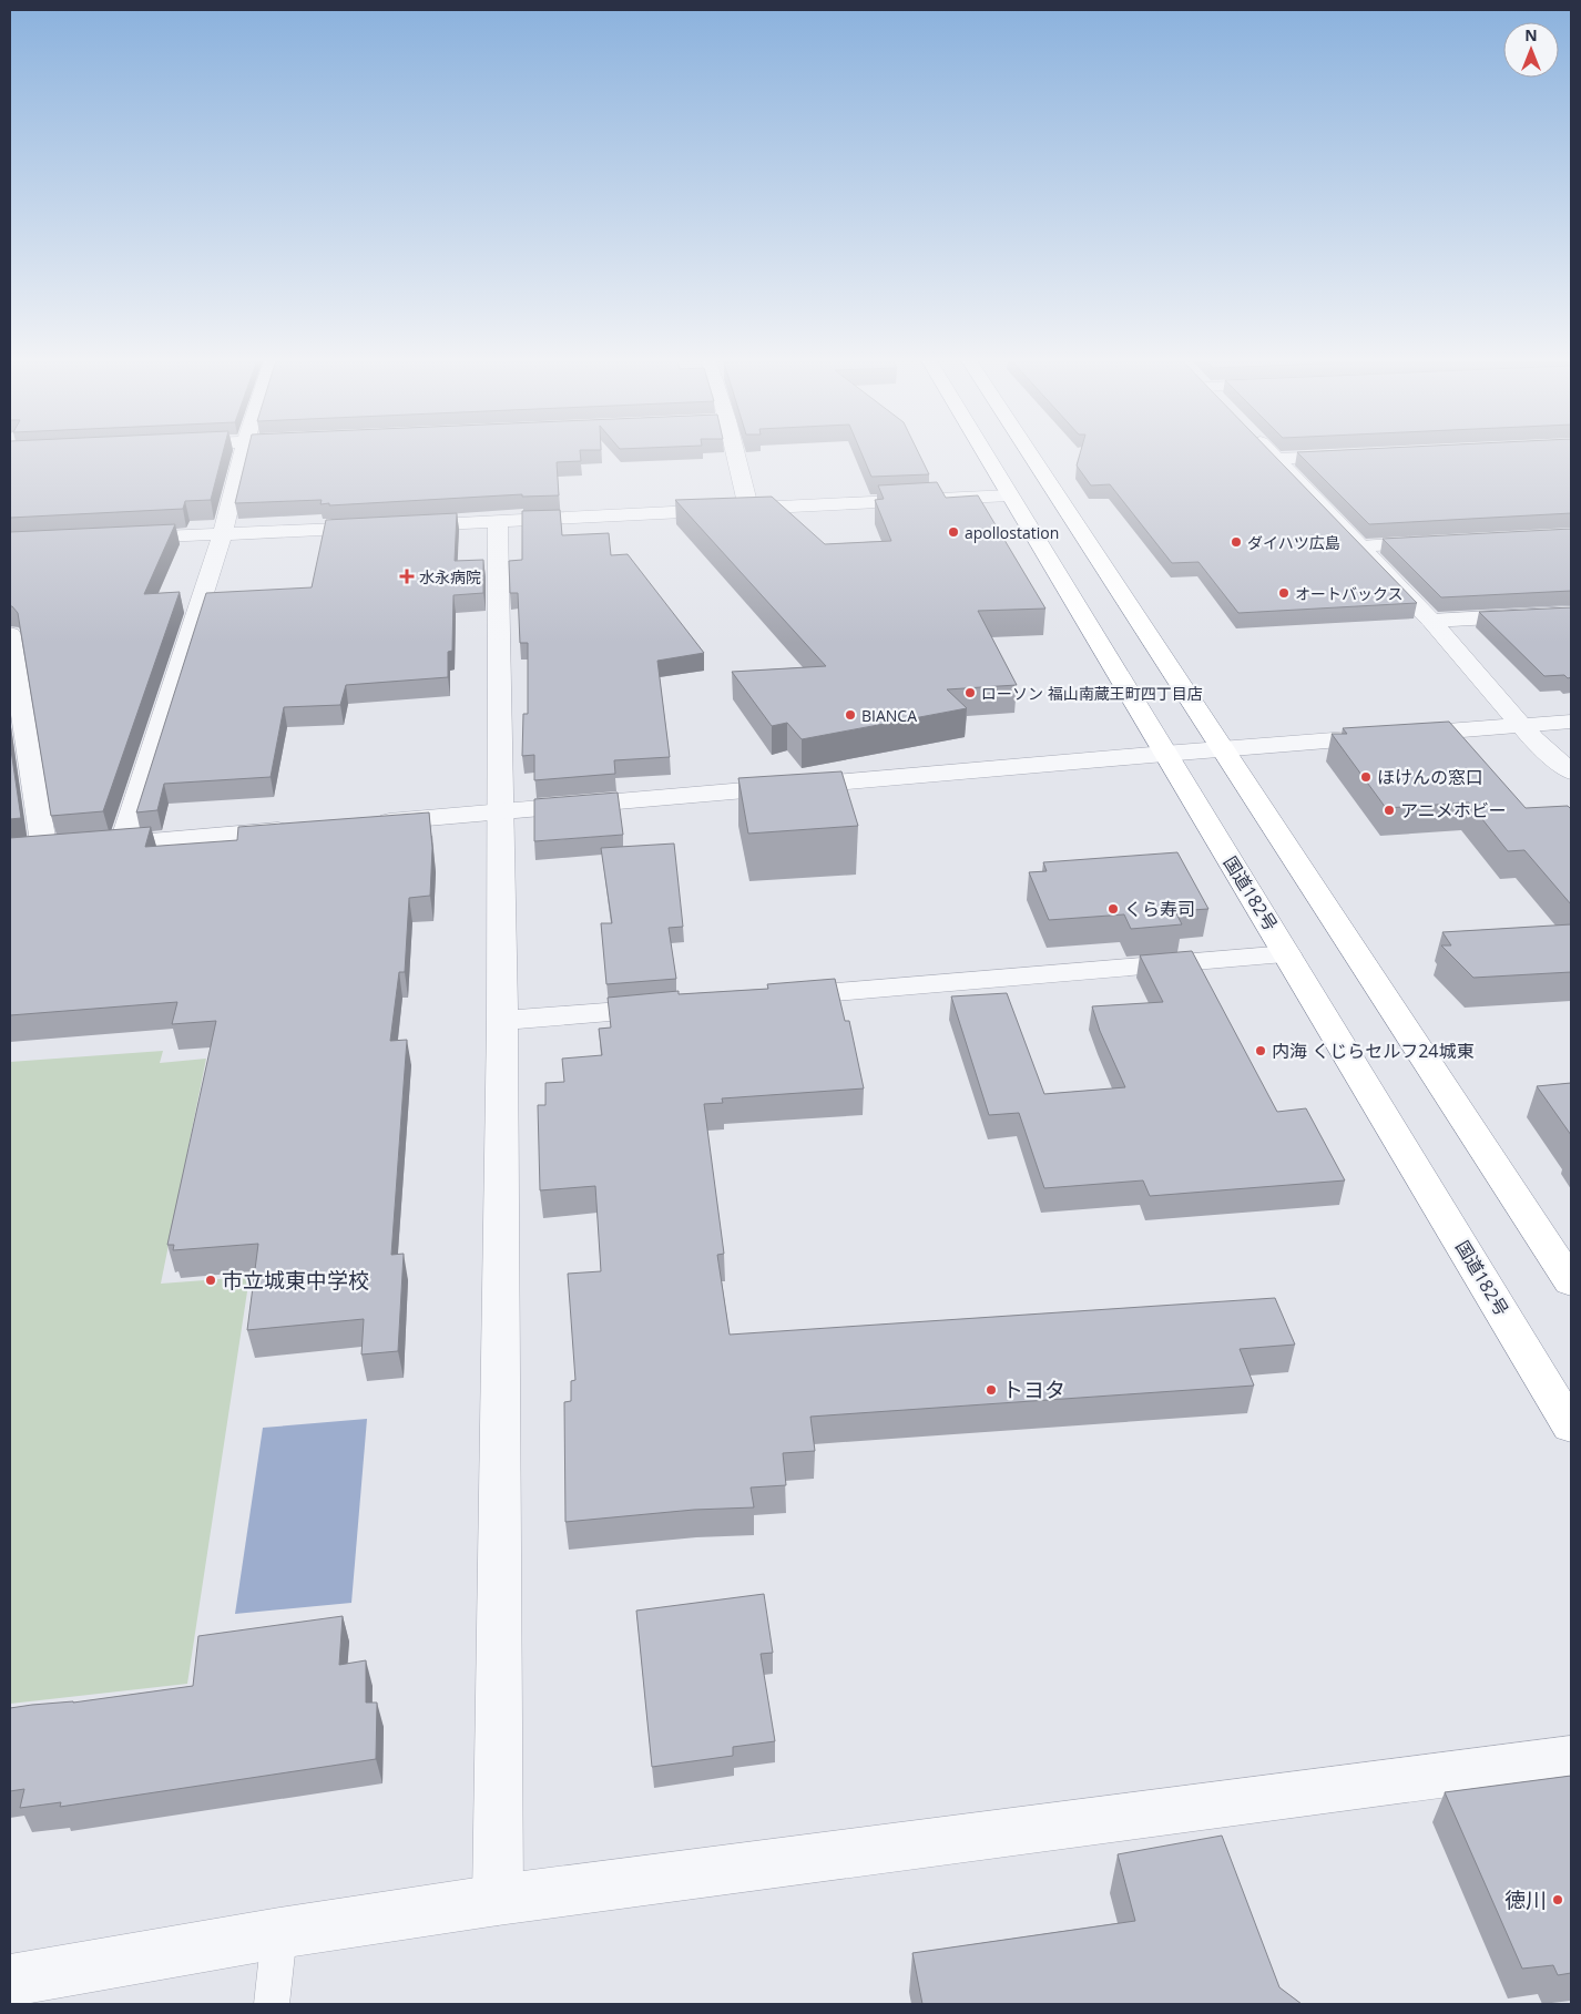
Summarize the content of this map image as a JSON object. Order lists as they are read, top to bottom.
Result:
{
  "streets": {
    "highway": ["国道182号"]
  },
  "places": {
    "other": [
      "apollostation",
      "ダイハツ広島",
      "オートバックス",
      "ローソン 福山南蔵王町四丁目店",
      "BIANCA",
      "ほけんの窓口",
      "アニメホビー",
      "くら寿司",
      "内海 くじらセルフ24城東",
      "市立城東中学校",
      "トヨタ",
      "徳川"
    ],
    "health": ["水永病院"]
  },
  "north": "top"
}
